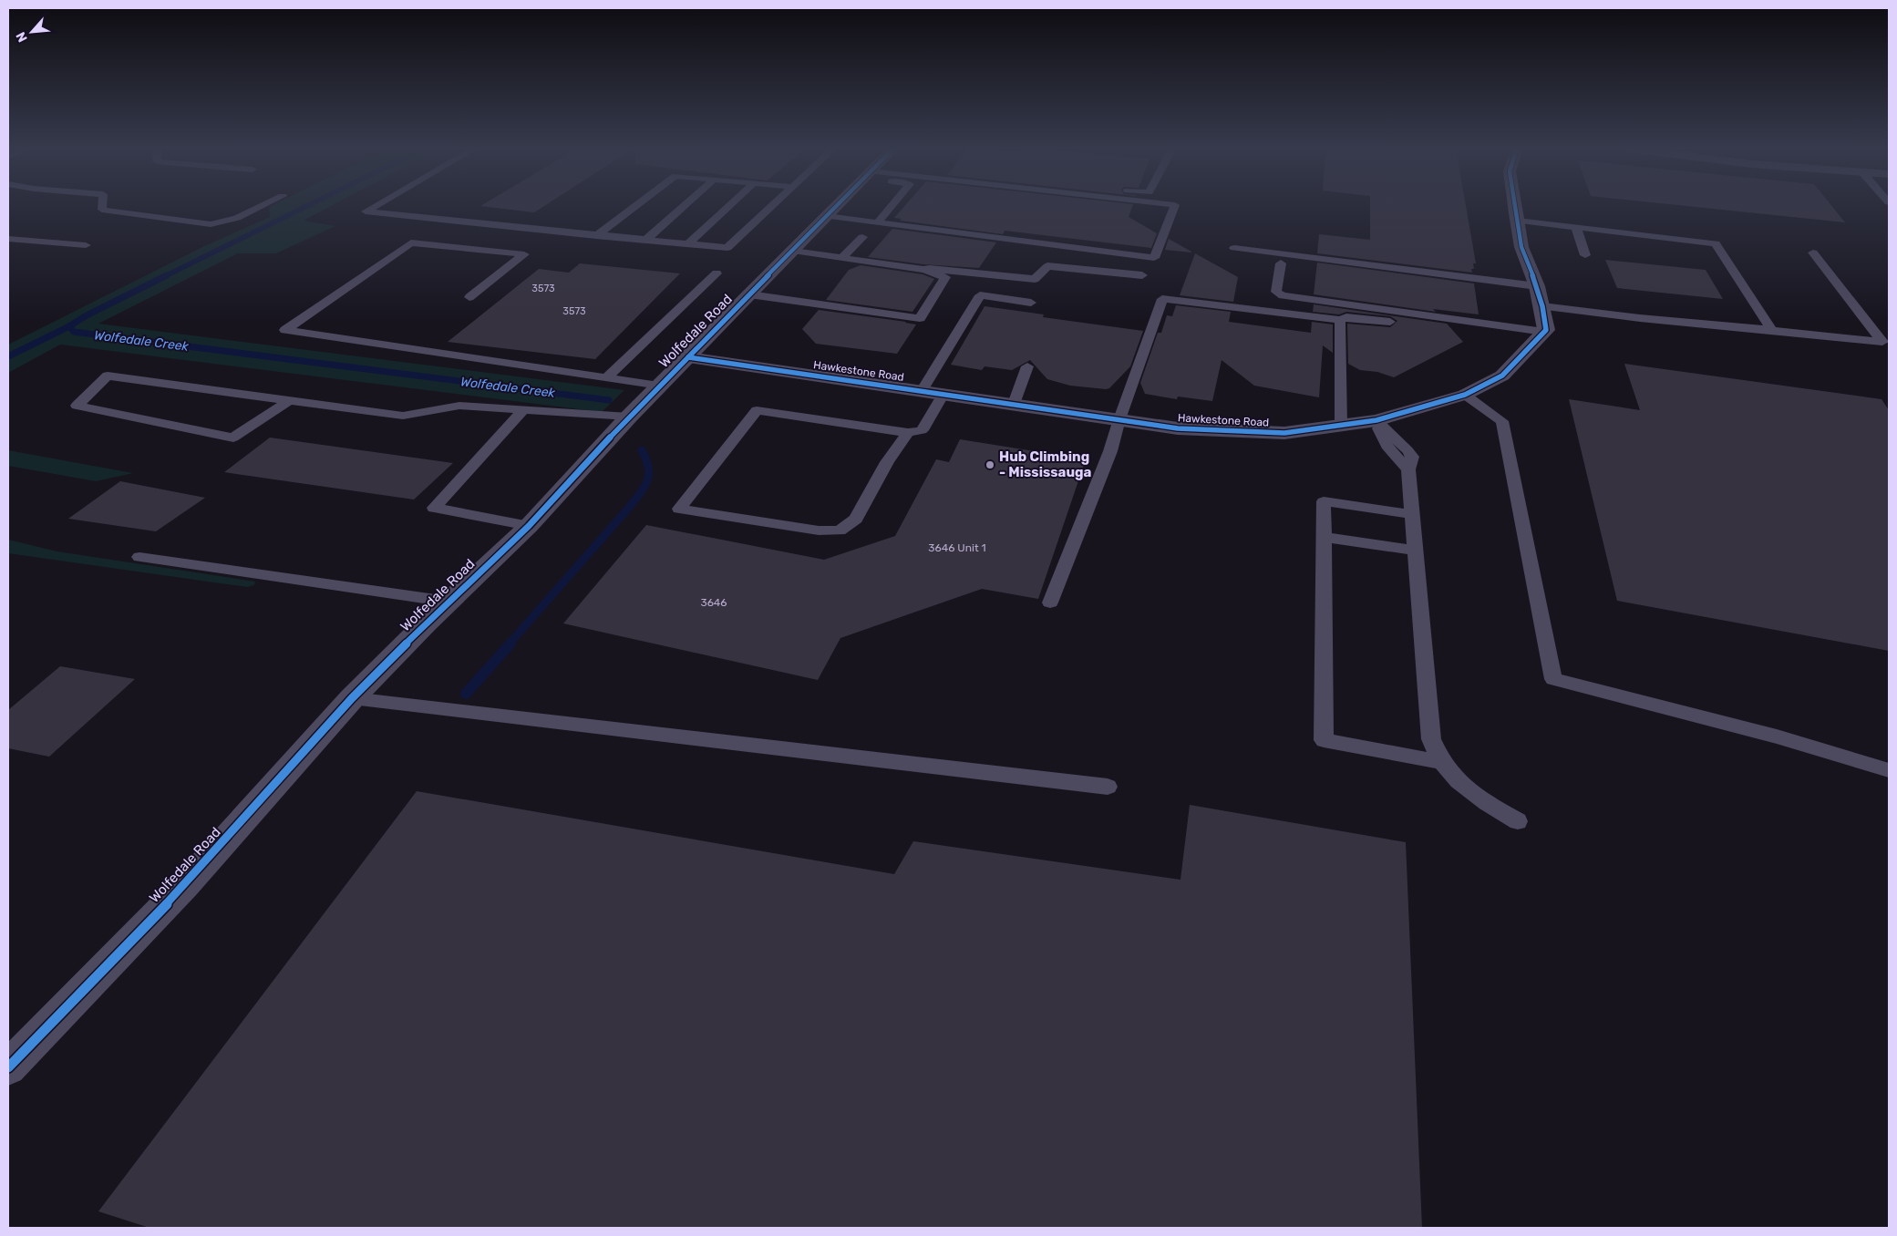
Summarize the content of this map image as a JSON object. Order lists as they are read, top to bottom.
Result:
{
  "streets": {
    "street": ["Wolfedale Road", "Hawkestone Road"]
  },
  "crossings": [
    ["Wolfedale Road", "Hawkestone Road"]
  ],
  "water": ["Wolfedale Creek"],
  "places": ["Hub Climbing - Mississauga"],
  "house_numbers": [
    "3573",
    "3573",
    "3646 Unit 1",
    "3646"
  ],
  "north": "bottom left"
}
